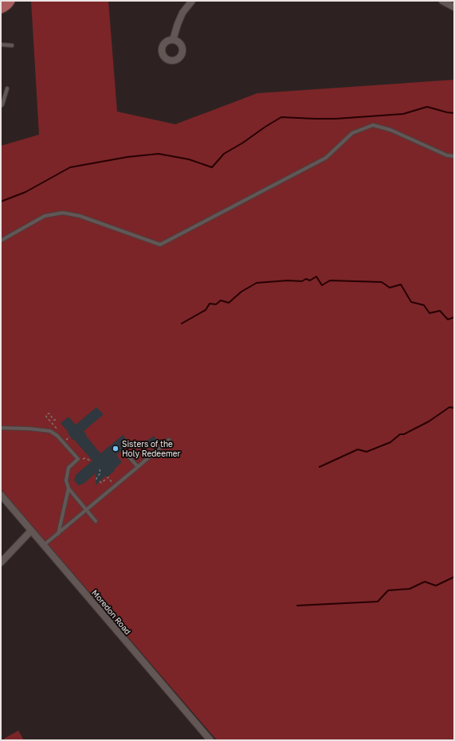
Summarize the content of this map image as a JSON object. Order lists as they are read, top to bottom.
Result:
{
  "streets": {
    "street": ["Moredon Road"]
  },
  "places": ["Sisters of the Holy Redeemer"]
}
